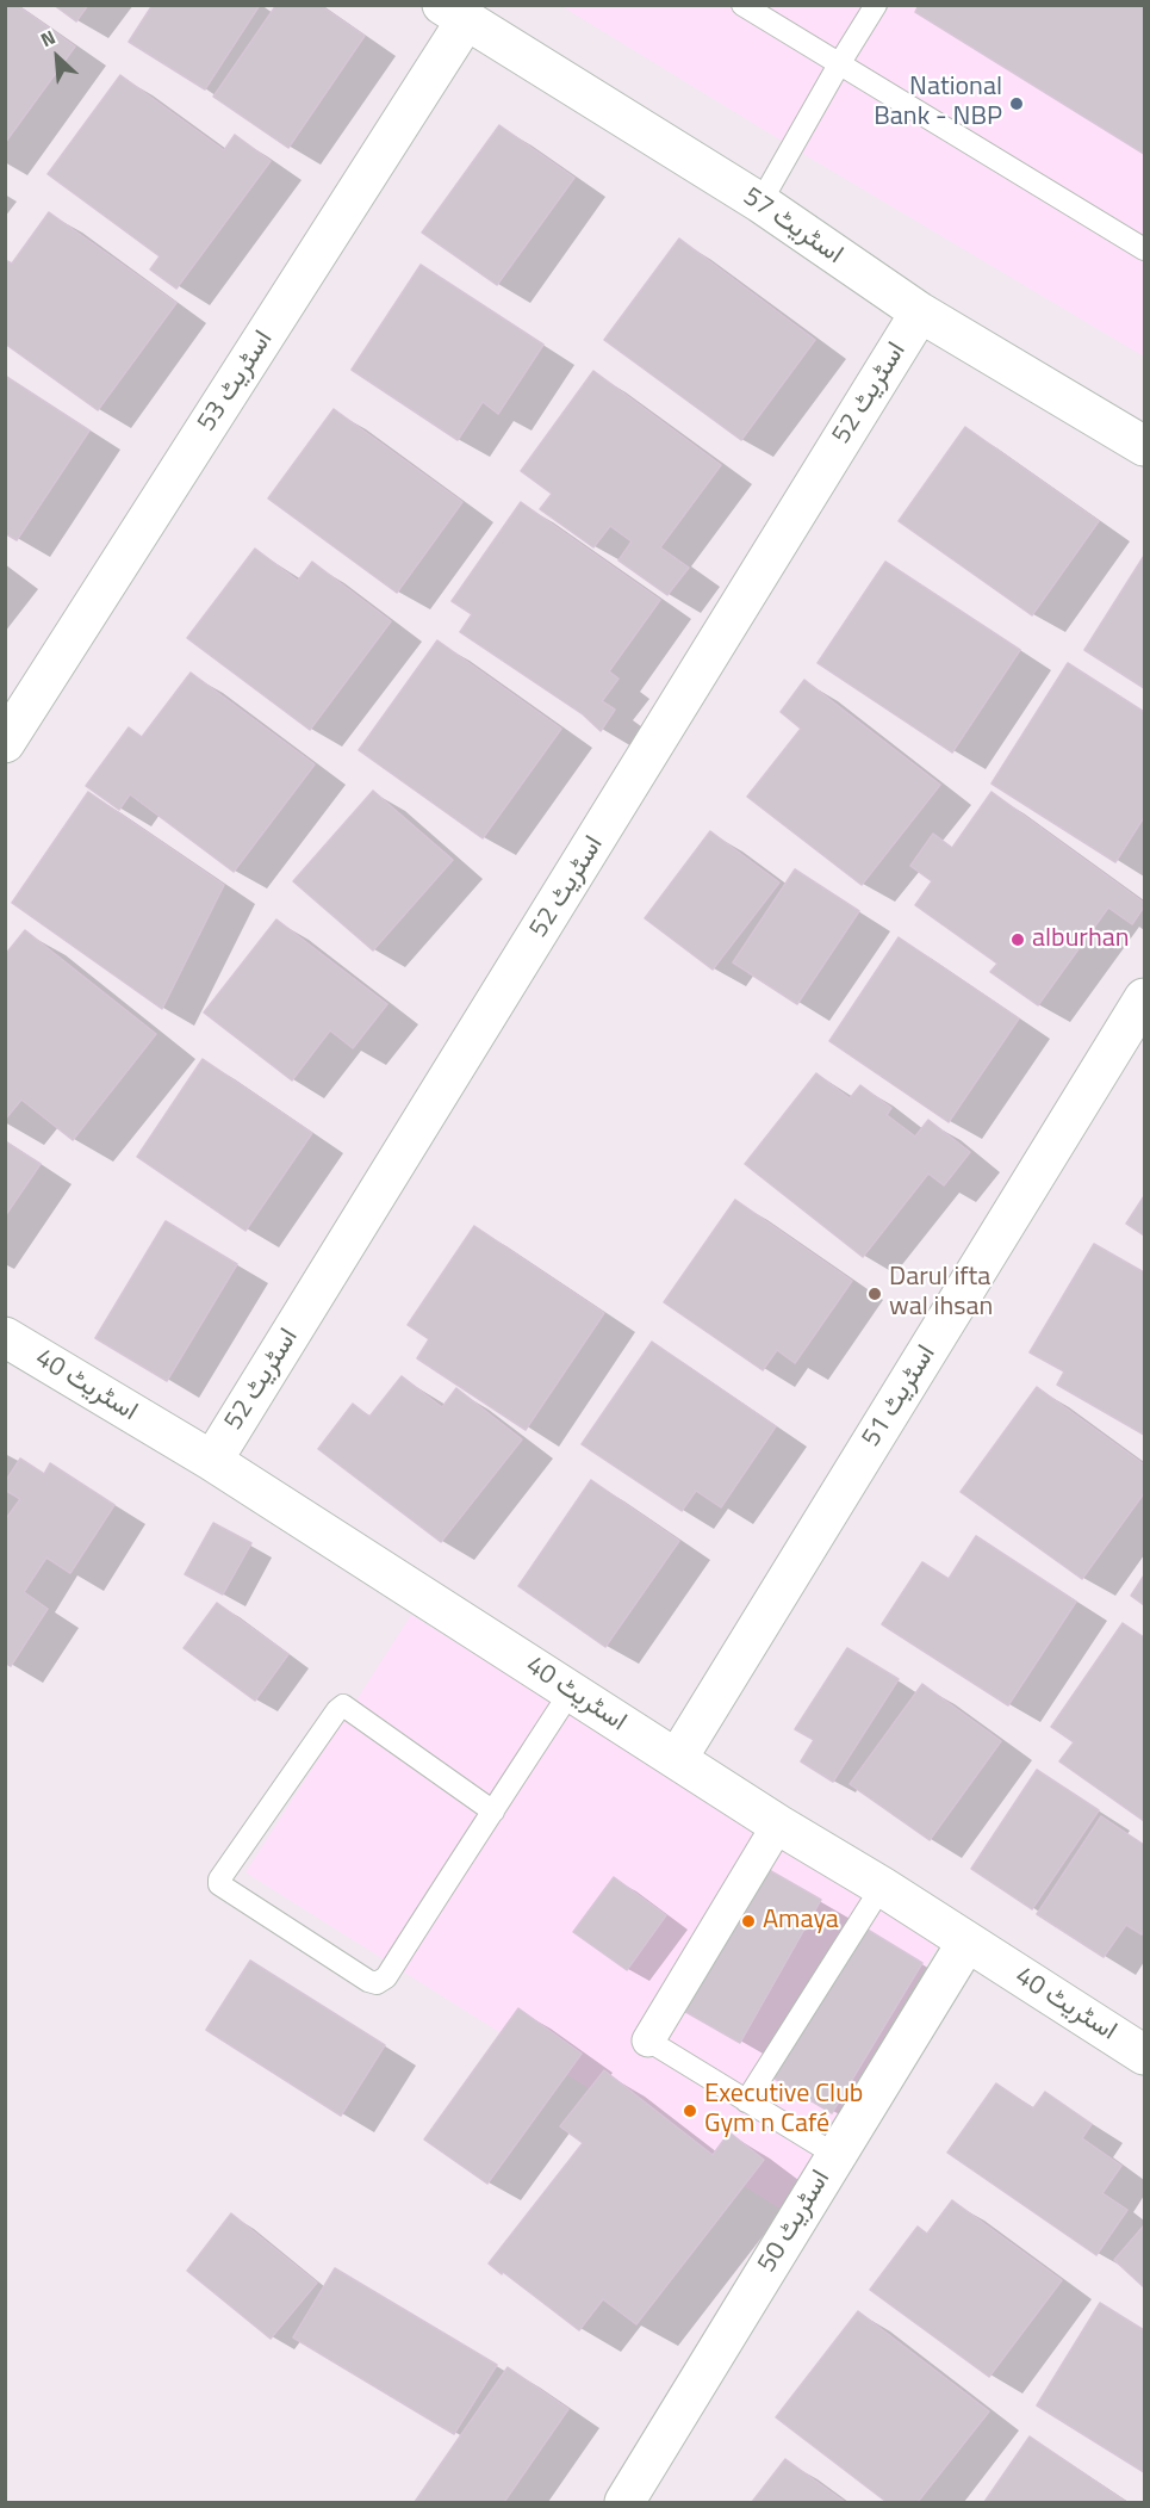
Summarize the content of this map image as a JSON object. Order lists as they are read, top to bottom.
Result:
{
  "streets": {
    "street": [
      "اسٹریٹ 57",
      "اسٹریٹ 53",
      "اسٹریٹ 52",
      "اسٹریٹ 40",
      "اسٹریٹ 51",
      "اسٹریٹ 50"
    ]
  },
  "crossings": [
    ["اسٹریٹ 57", "اسٹریٹ 53"],
    ["اسٹریٹ 57", "اسٹریٹ 52"],
    ["اسٹریٹ 52", "اسٹریٹ 40"],
    ["اسٹریٹ 40", "اسٹریٹ 51"],
    ["اسٹریٹ 40", "اسٹریٹ 50"]
  ],
  "places": [
    "National Bank - NBP",
    "alburhan",
    "Darul ifta wal ihsan",
    "Amaya",
    "Executive Club Gym n Café"
  ],
  "north": "top left"
}
